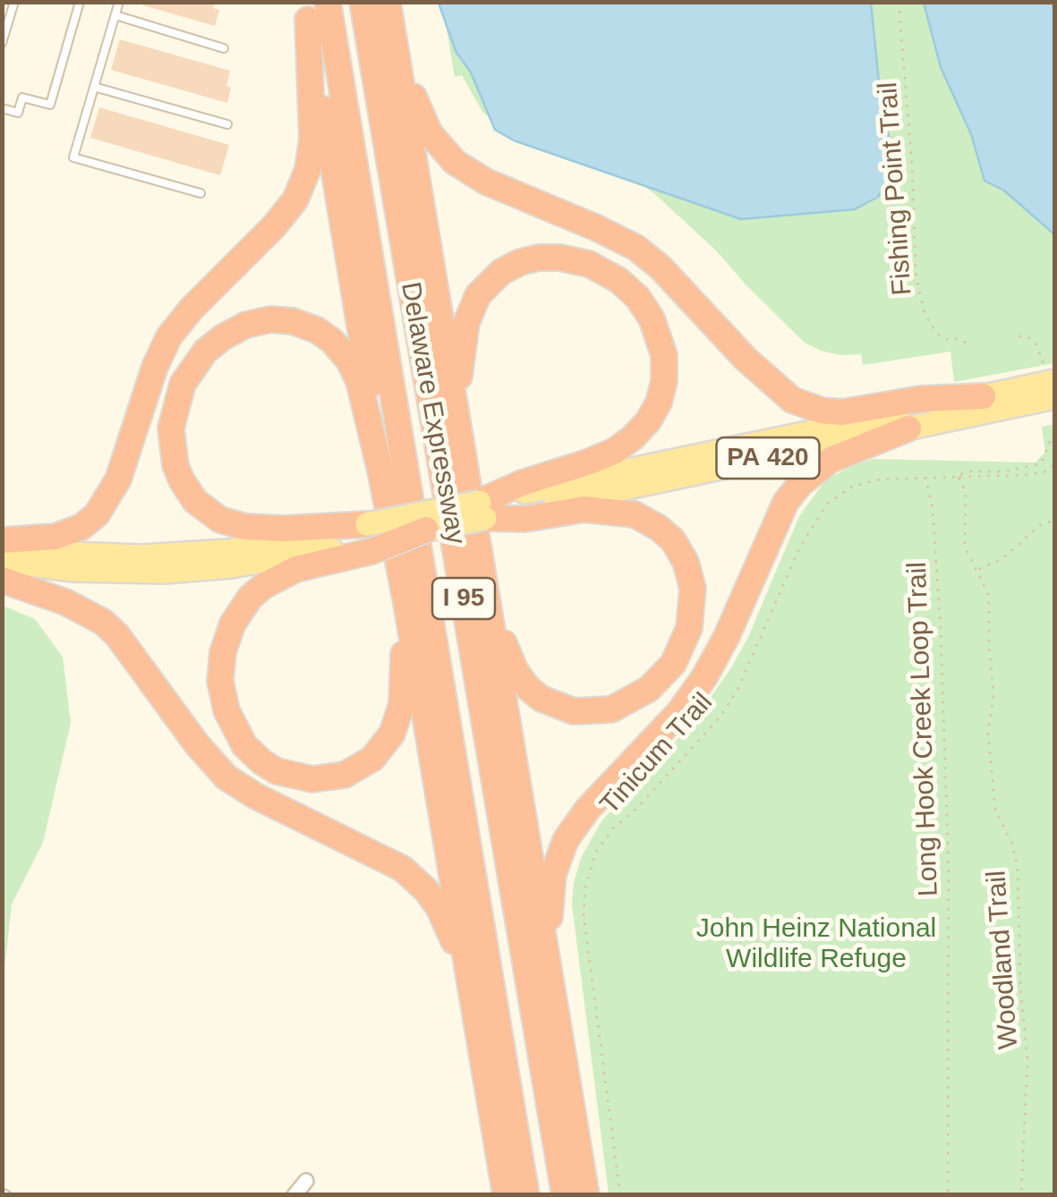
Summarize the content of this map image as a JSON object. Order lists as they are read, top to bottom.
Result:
{
  "streets": {
    "highway": ["Delaware Expressway", "I 95"],
    "main road": ["PA 420"],
    "path": [
      "Fishing Point Trail",
      "Long Hook Creek Loop Trail",
      "Tinicum Trail",
      "Woodland Trail"
    ]
  },
  "crossings": [
    ["Long Hook Creek Loop Trail", "Tinicum Trail"],
    ["Tinicum Trail", "Woodland Trail"]
  ],
  "parks": ["John Heinz National Wildlife Refuge"]
}
